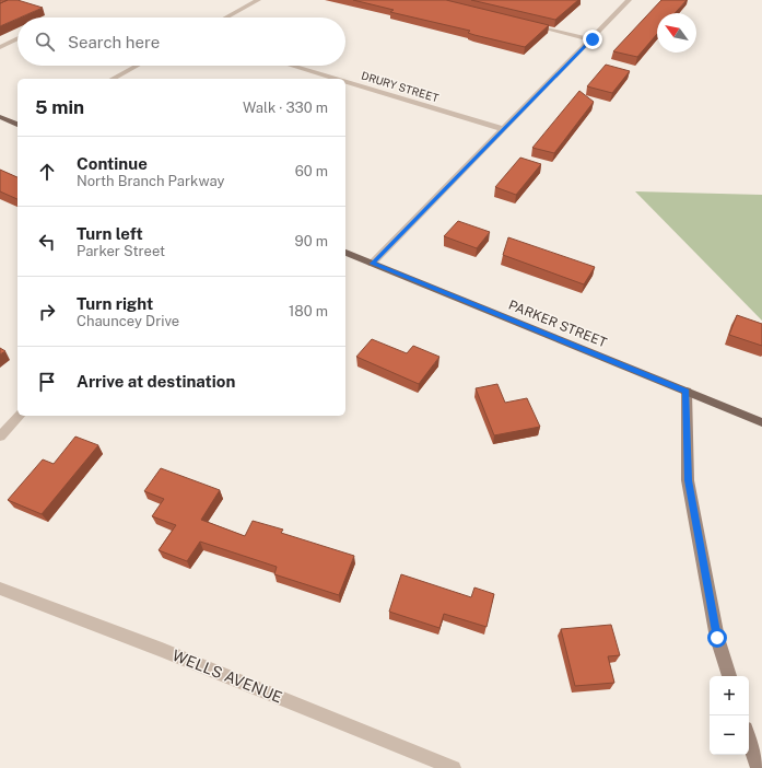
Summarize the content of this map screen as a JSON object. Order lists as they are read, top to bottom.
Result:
{
  "streets": {
    "main road": ["PARKER STREET"],
    "street": ["DRURY STREET", "WELLS AVENUE"]
  },
  "north": "top left",
  "page": {
    "search": "Search here",
    "heading": ["5 min", "Walk · 330 m"],
    "list": [
      ["Continue", "North Branch Parkway", "60 m"],
      ["Turn left", "Parker Street", "90 m"],
      ["Turn right", "Chauncey Drive", "180 m"],
      "Arrive at destination"
    ],
    "map_buttons": ["+", "−"]
  }
}
